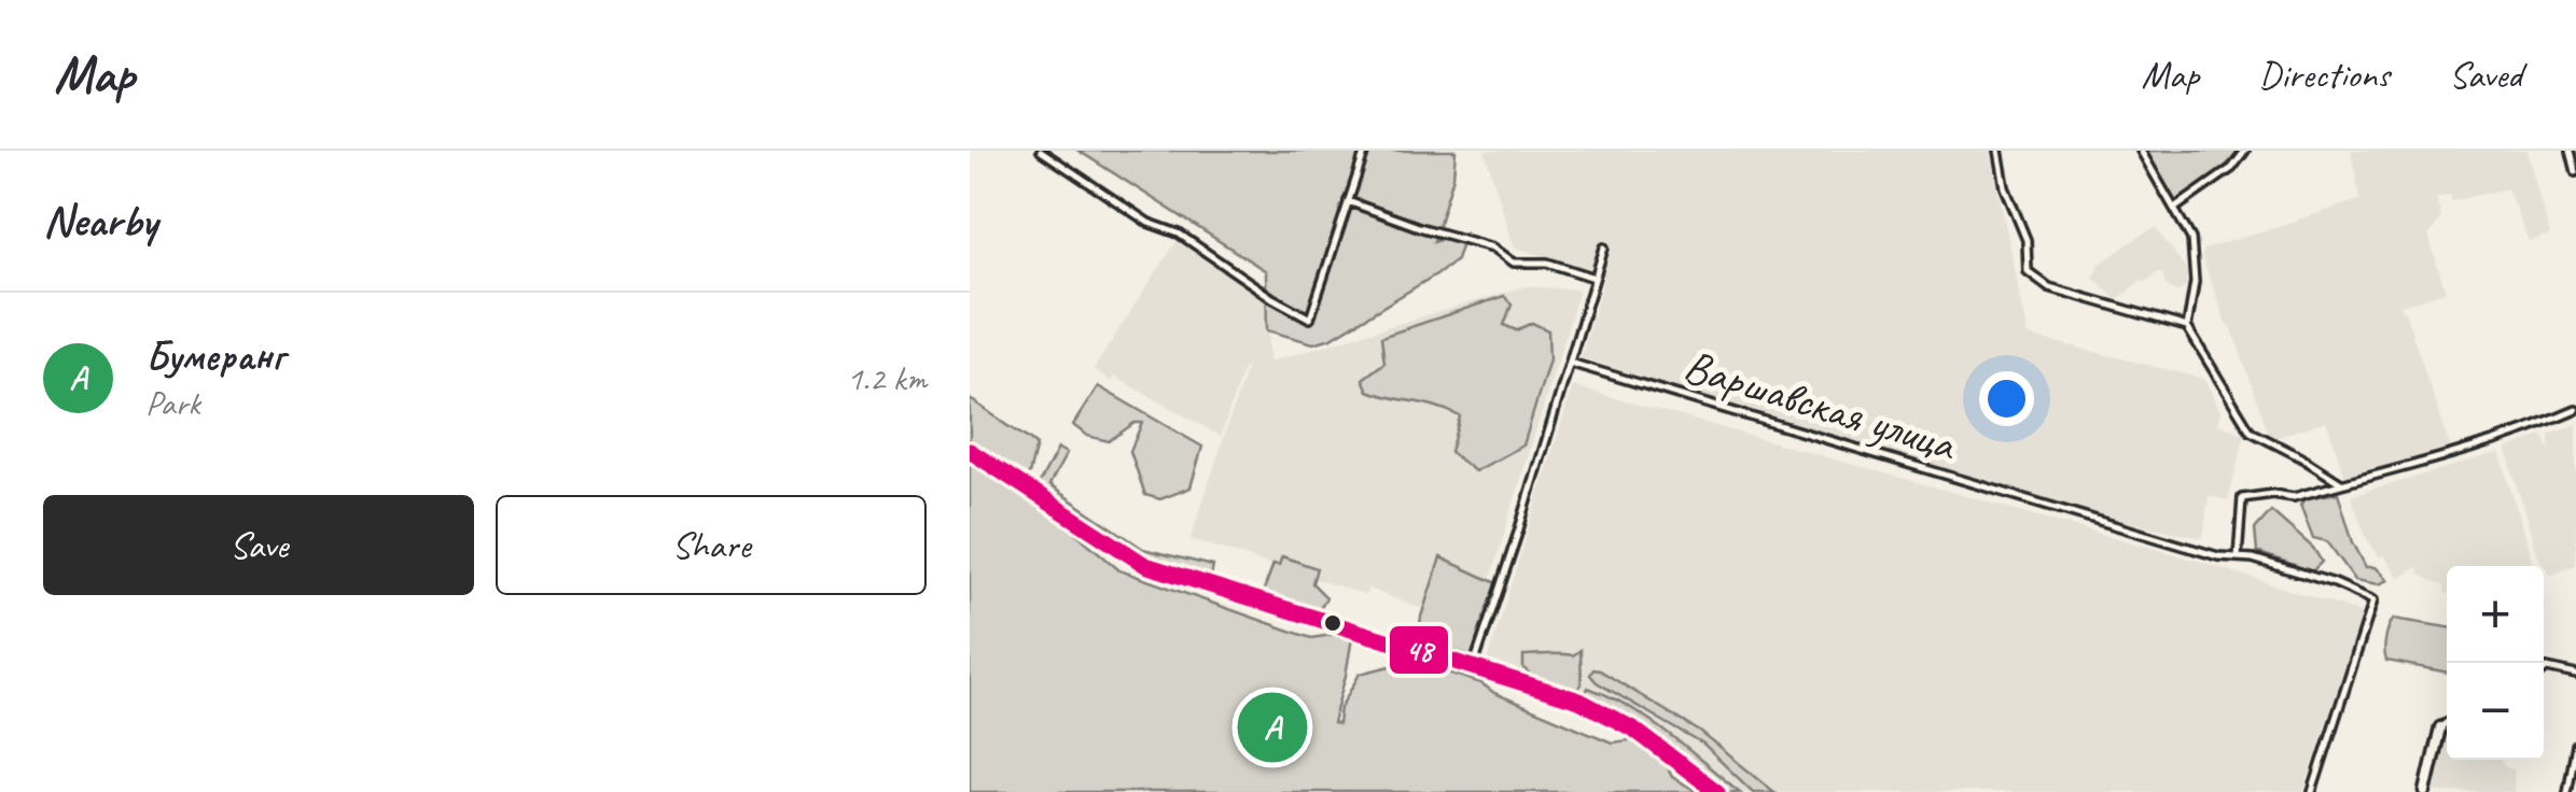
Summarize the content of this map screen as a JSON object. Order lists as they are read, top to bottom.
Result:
{
  "streets": {
    "street": ["Варшавская улица"]
  },
  "lines": ["transit line 48"],
  "page": {
    "header": "Map",
    "nav": ["Map", "Directions", "Saved"],
    "heading": "Nearby",
    "list": [
      {
        "mark": "A",
        "name": "Бумеранг",
        "note": "Park",
        "value": "1.2 km"
      }
    ],
    "buttons": ["Save", "Share"],
    "map_buttons": ["+", "−"],
    "pins": "A"
  }
}
